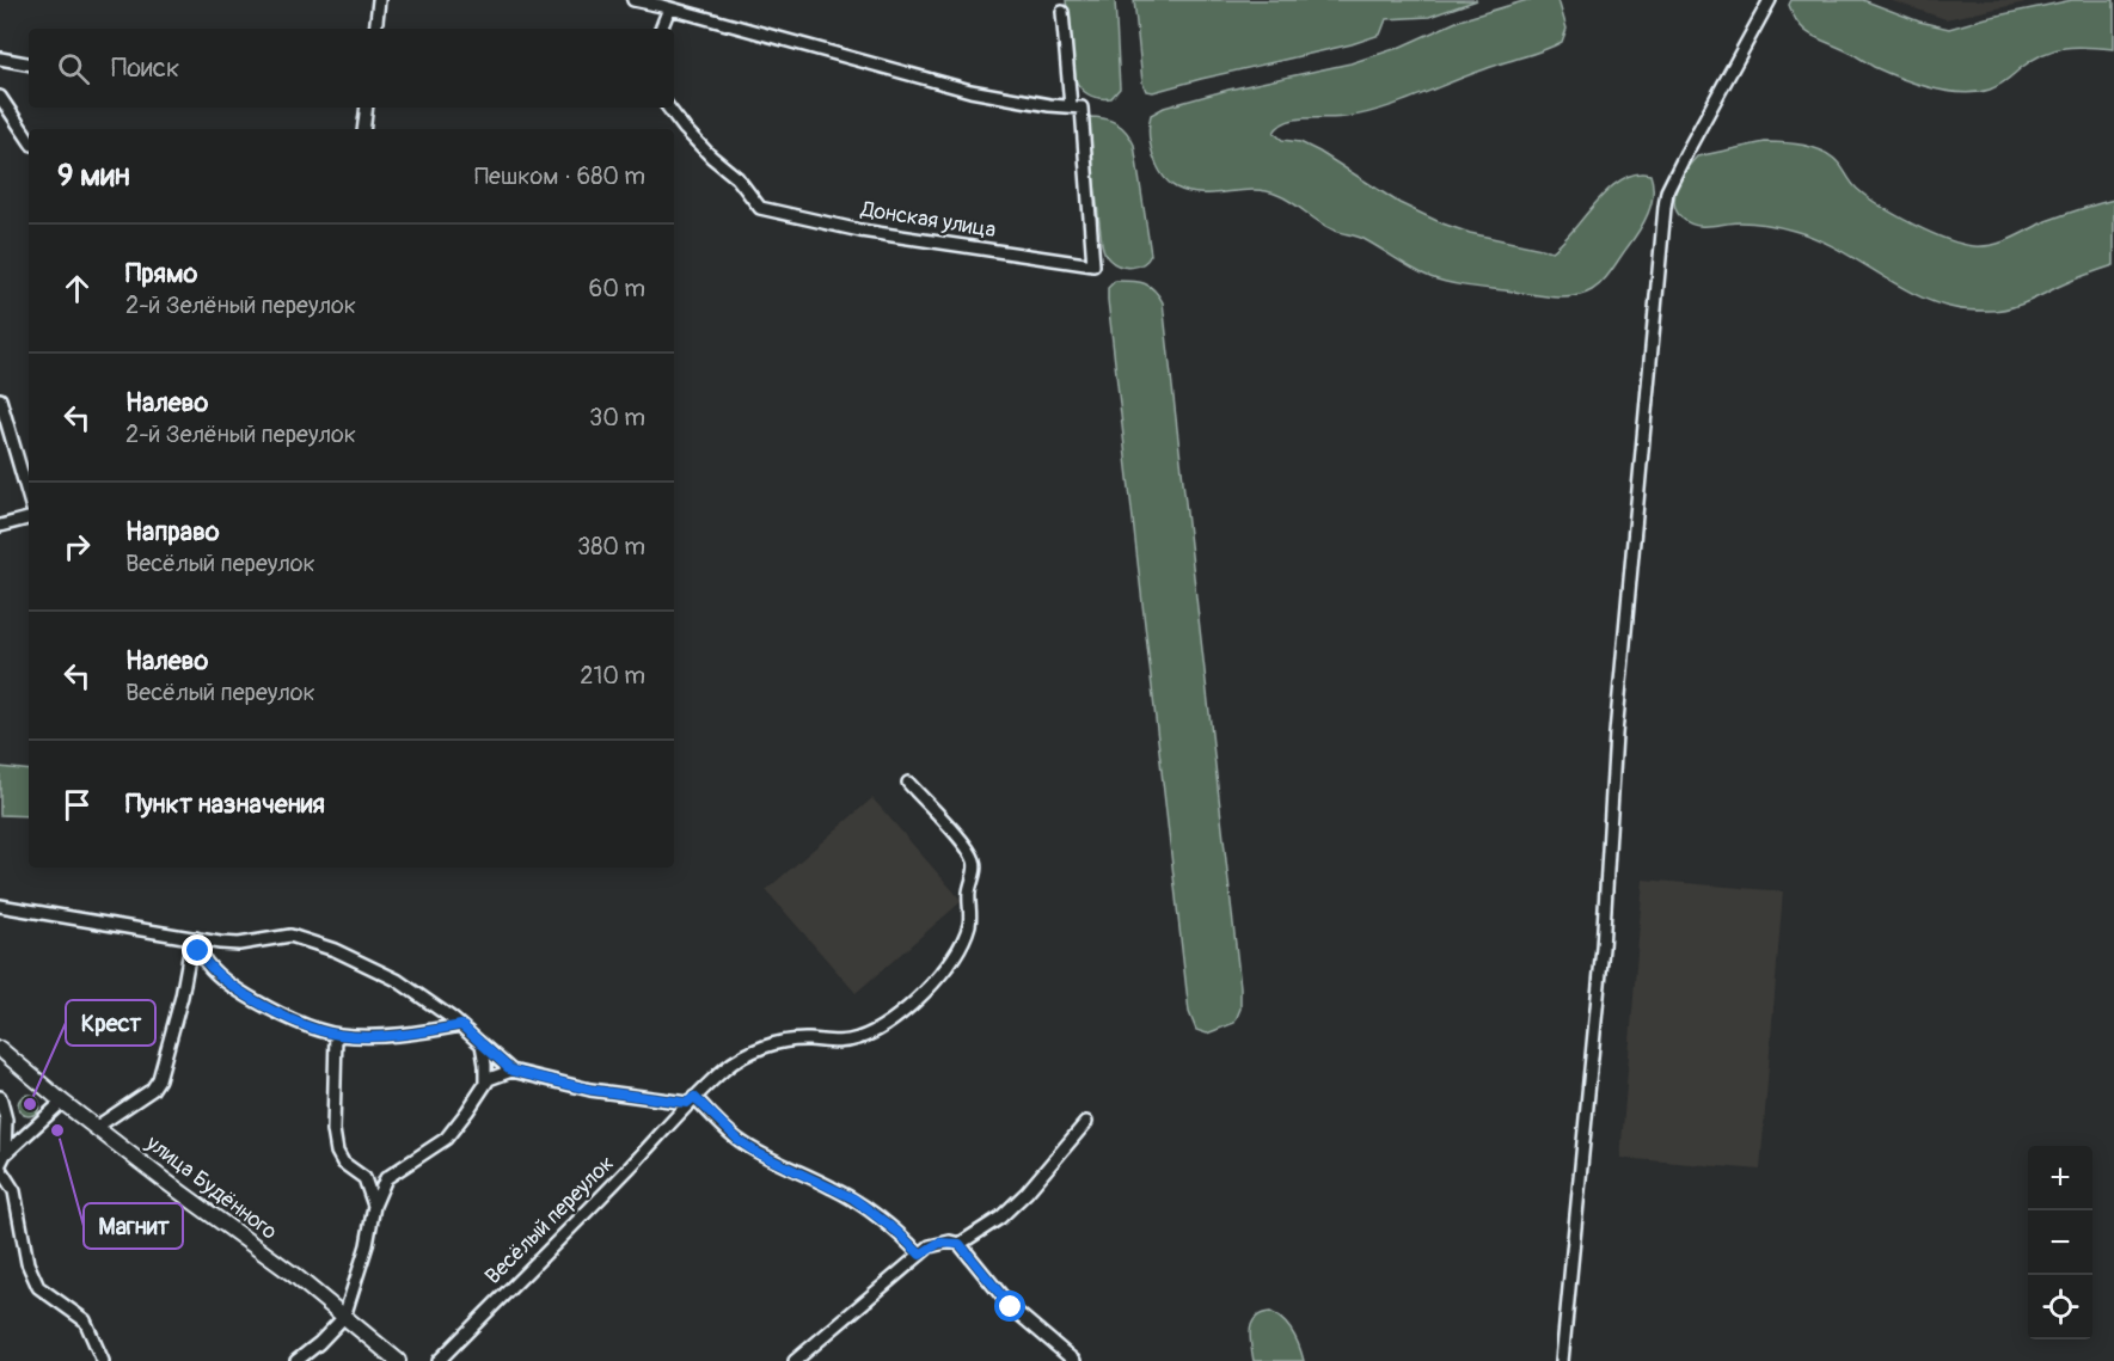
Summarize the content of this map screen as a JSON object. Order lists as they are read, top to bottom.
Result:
{
  "streets": {
    "main road": ["улица Будённого"],
    "street": ["Донская улица", "Весёлый переулок"]
  },
  "places": ["Крест", "Магнит"],
  "page": {
    "search": "Поиск",
    "heading": ["9 мин", "Пешком · 680 m"],
    "list": [
      ["Прямо", "2-й Зелёный переулок", "60 m"],
      ["Налево", "2-й Зелёный переулок", "30 m"],
      ["Направо", "Весёлый переулок", "380 m"],
      ["Налево", "Весёлый переулок", "210 m"],
      "Пункт назначения"
    ],
    "map_buttons": ["+", "−"]
  }
}
